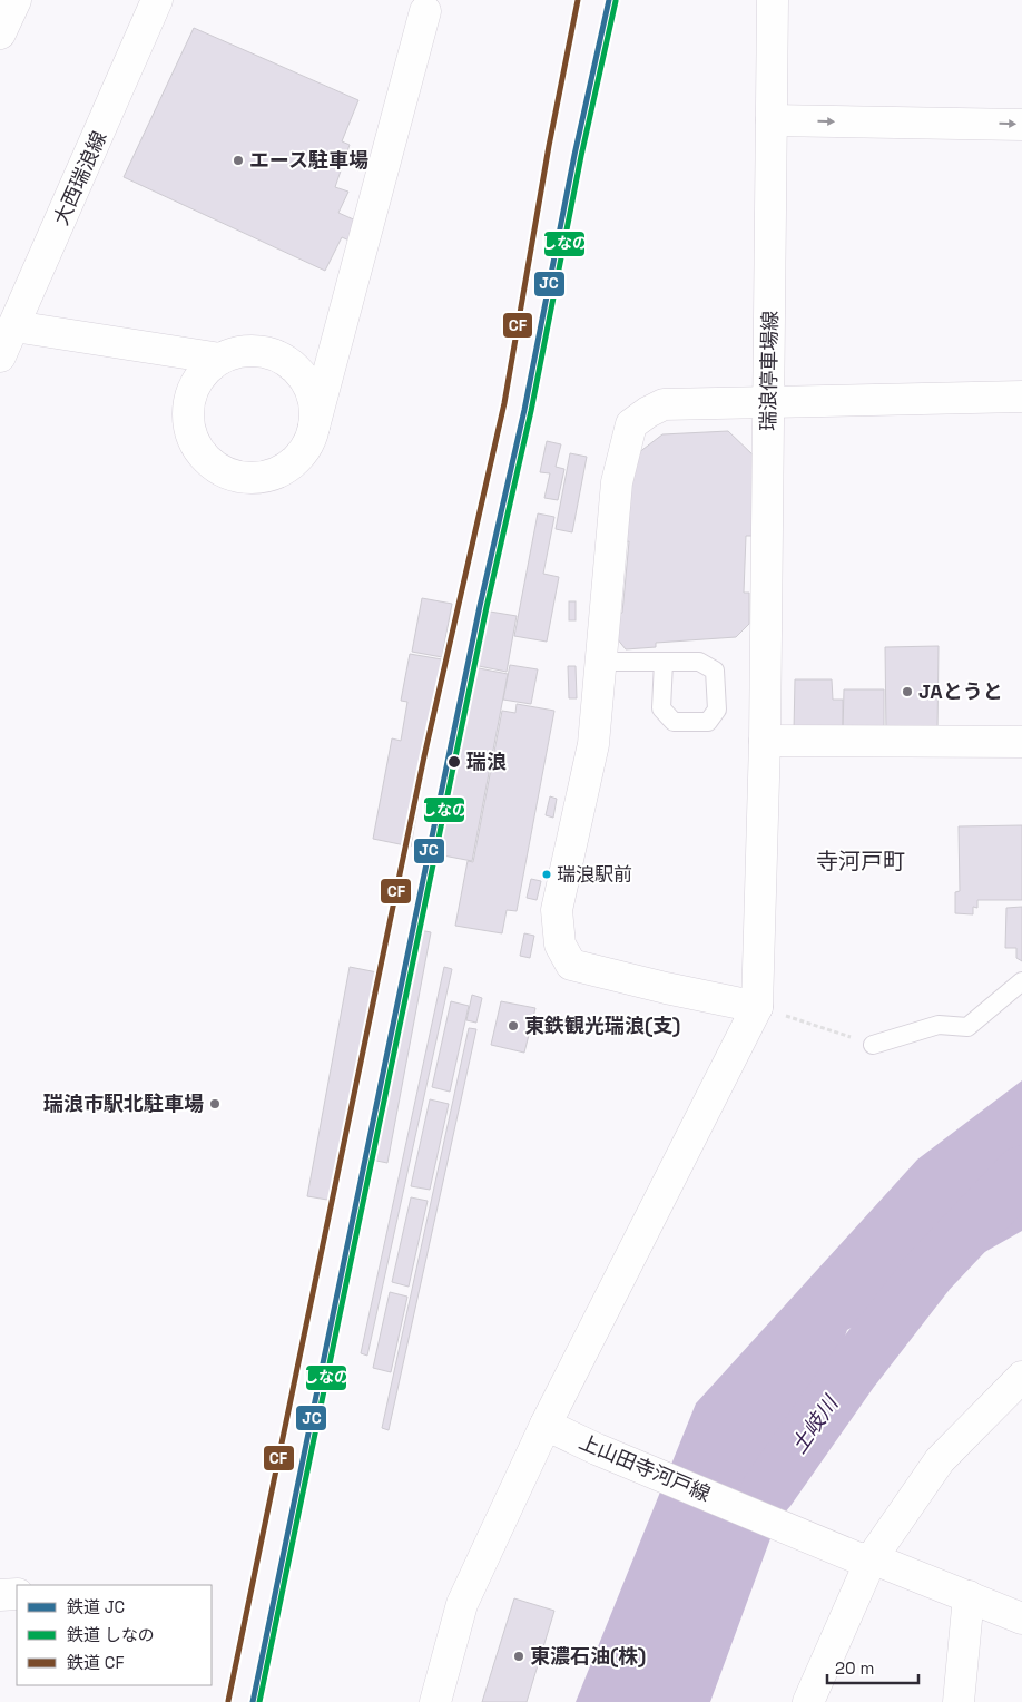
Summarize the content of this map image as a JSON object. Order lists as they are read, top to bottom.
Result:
{
  "streets": {
    "street": ["大西瑞浪線", "瑞浪停車場線", "上山田寺河戸線"]
  },
  "districts": ["寺河戸町"],
  "water": ["土岐川"],
  "places": [
    "エース駐車場",
    "JAとうと",
    "瑞浪",
    "瑞浪駅前",
    "東鉄観光瑞浪(支)",
    "瑞浪市駅北駐車場",
    "東濃石油(株)"
  ],
  "lines": ["rail line JC", "rail line CF", "rail line しなの"],
  "legend": ["鉄道 JC", "鉄道 しなの", "鉄道 CF"],
  "scale_bar": "20 m"
}
